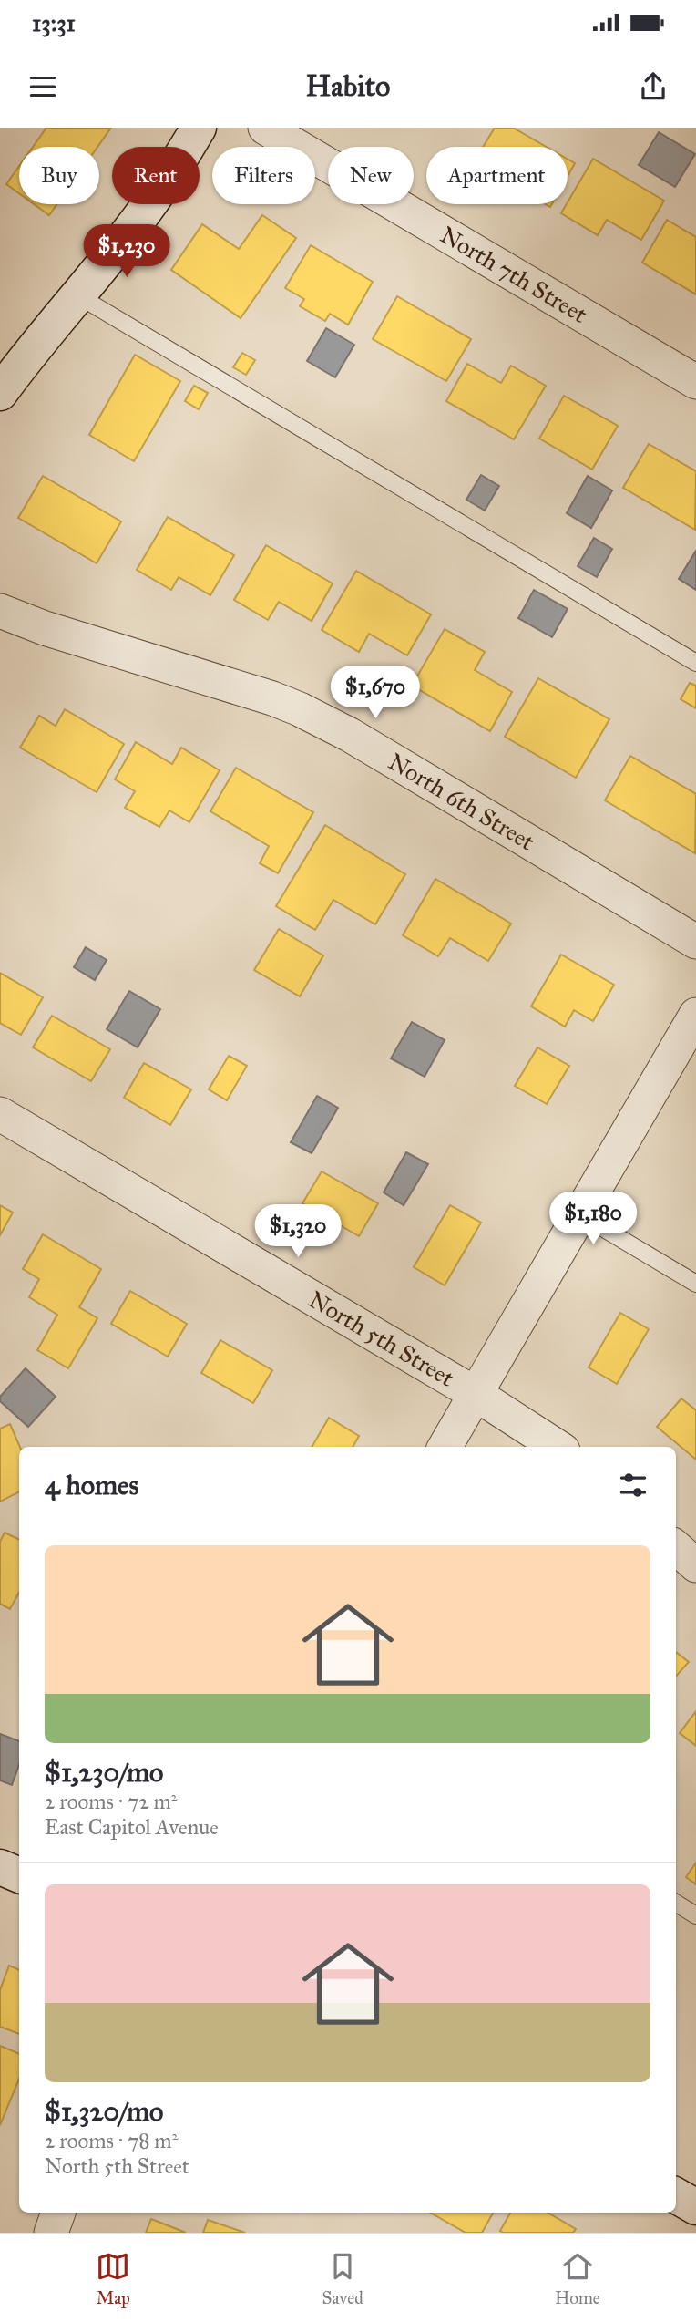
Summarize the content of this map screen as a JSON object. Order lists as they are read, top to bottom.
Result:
{
  "streets": {
    "street": ["North 7th Street", "North 6th Street", "North 5th Street"]
  },
  "page": {
    "status": "13:31",
    "header": "Habito",
    "chip": [
      "Buy",
      "Rent",
      "Filters",
      "New",
      "Apartment"
    ],
    "price": [
      "$1,230",
      "$1,670",
      "$1,180",
      "$1,320"
    ],
    "heading": "4 homes",
    "list": [
      {
        "name": "$1,230/mo",
        "note": "2 rooms · 72 m² · East Capitol Avenue"
      },
      {
        "name": "$1,320/mo",
        "note": "2 rooms · 78 m² · North 5th Street"
      }
    ],
    "tabs": ["Map", "Saved", "Home"]
  }
}
